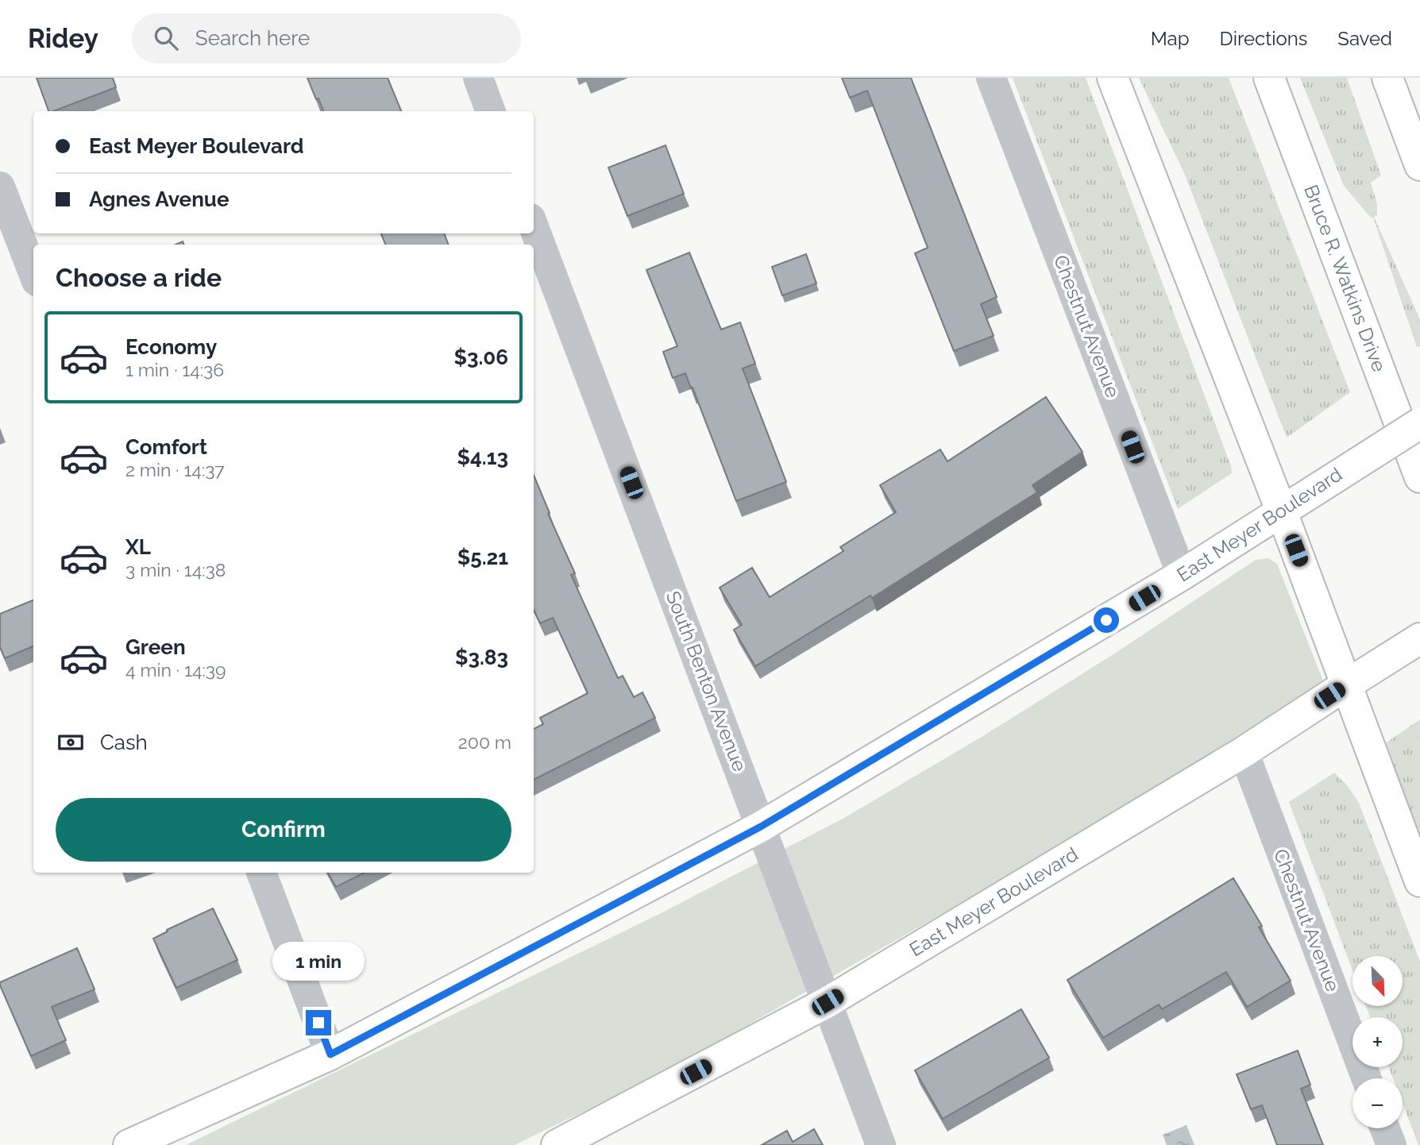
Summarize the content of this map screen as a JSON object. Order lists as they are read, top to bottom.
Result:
{
  "streets": {
    "main road": ["Bruce R. Watkins Drive", "East Meyer Boulevard"],
    "street": ["Chestnut Avenue", "South Benton Avenue"]
  },
  "crossings": [
    ["Chestnut Avenue", "East Meyer Boulevard"],
    ["East Meyer Boulevard", "South Benton Avenue"]
  ],
  "north": "bottom right",
  "page": {
    "header": "Ridey",
    "search": "Search here",
    "nav": ["Map", "Directions", "Saved"],
    "banner": ["East Meyer Boulevard", "Agnes Avenue"],
    "heading": "Choose a ride",
    "list": [
      {
        "name": "Economy",
        "note": "1 min · 14:36",
        "value": "$3.06"
      },
      {
        "name": "Comfort",
        "note": "2 min · 14:37",
        "value": "$4.13"
      },
      {
        "name": "XL",
        "note": "3 min · 14:38",
        "value": "$5.21"
      },
      {
        "name": "Green",
        "note": "4 min · 14:39",
        "value": "$3.83"
      }
    ],
    "pay": ["Cash", "200 m"],
    "buttons": "Confirm",
    "bubble": "1 min",
    "map_buttons": ["+", "−"]
  }
}
